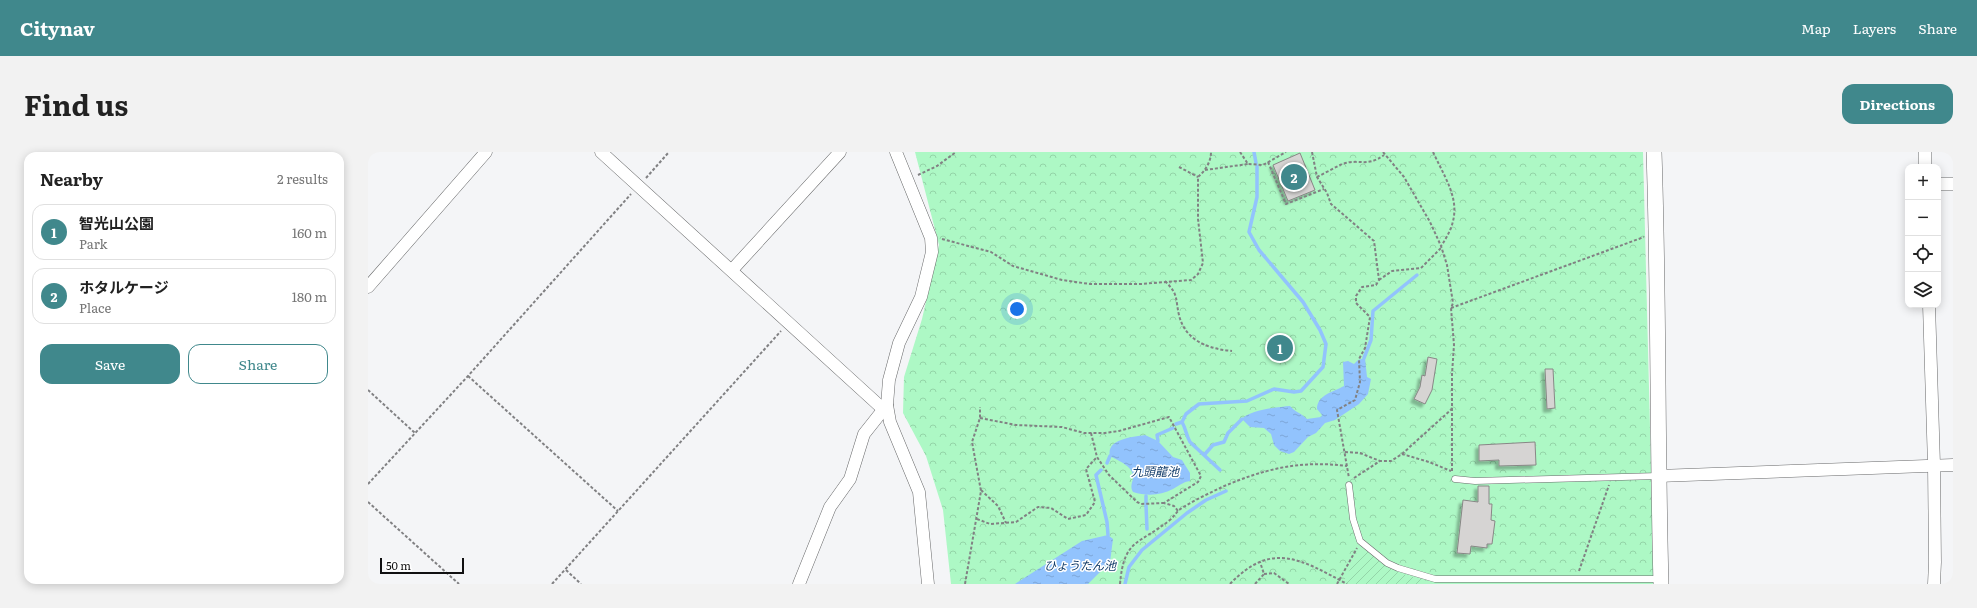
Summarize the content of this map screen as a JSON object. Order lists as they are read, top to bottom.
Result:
{
  "water": ["九頭龍池", "ひょうたん池"],
  "scale_bar": "50 m",
  "page": {
    "header": "Citynav",
    "nav": ["Map", "Layers", "Share"],
    "title": "Find us",
    "buttons": [
      "Directions",
      ["Save", "Share"]
    ],
    "heading": ["Nearby", "2 results"],
    "pins": ["2", "1"],
    "map_buttons": ["+", "−"],
    "list": [
      {
        "mark": "1",
        "name": "智光山公園",
        "note": "Park",
        "value": "160 m"
      },
      {
        "mark": "2",
        "name": "ホタルケージ",
        "note": "Place",
        "value": "180 m"
      }
    ],
    "scale": "50 m"
  }
}
